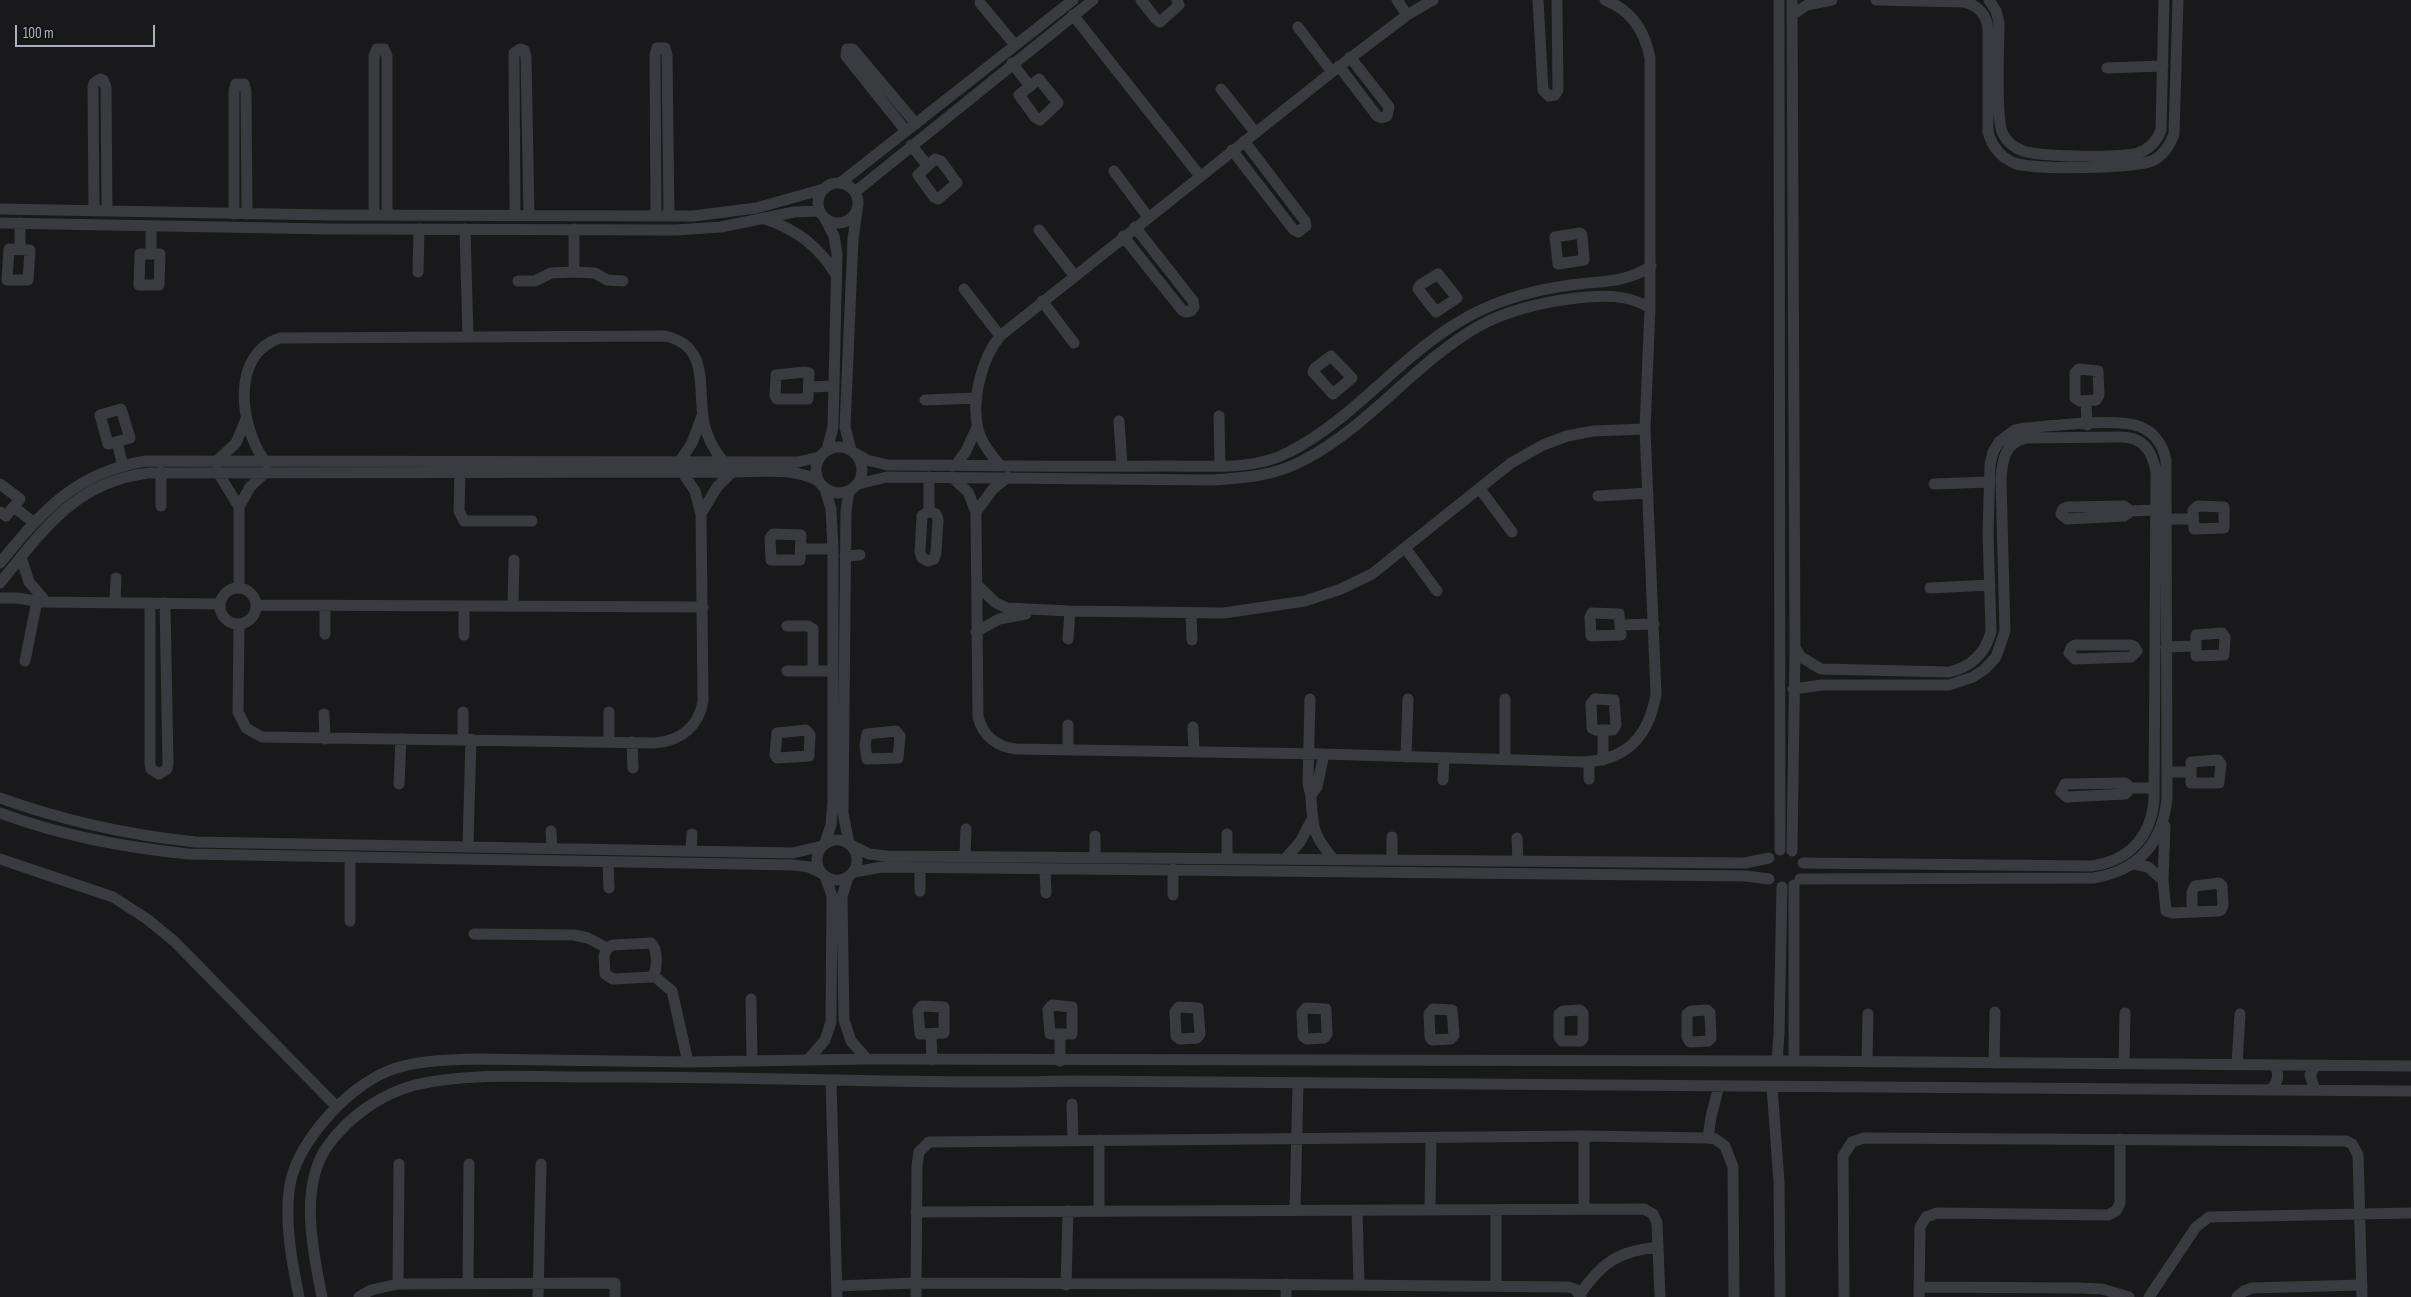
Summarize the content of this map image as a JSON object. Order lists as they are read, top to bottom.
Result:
{
  "scale_bar": "100 m"
}
